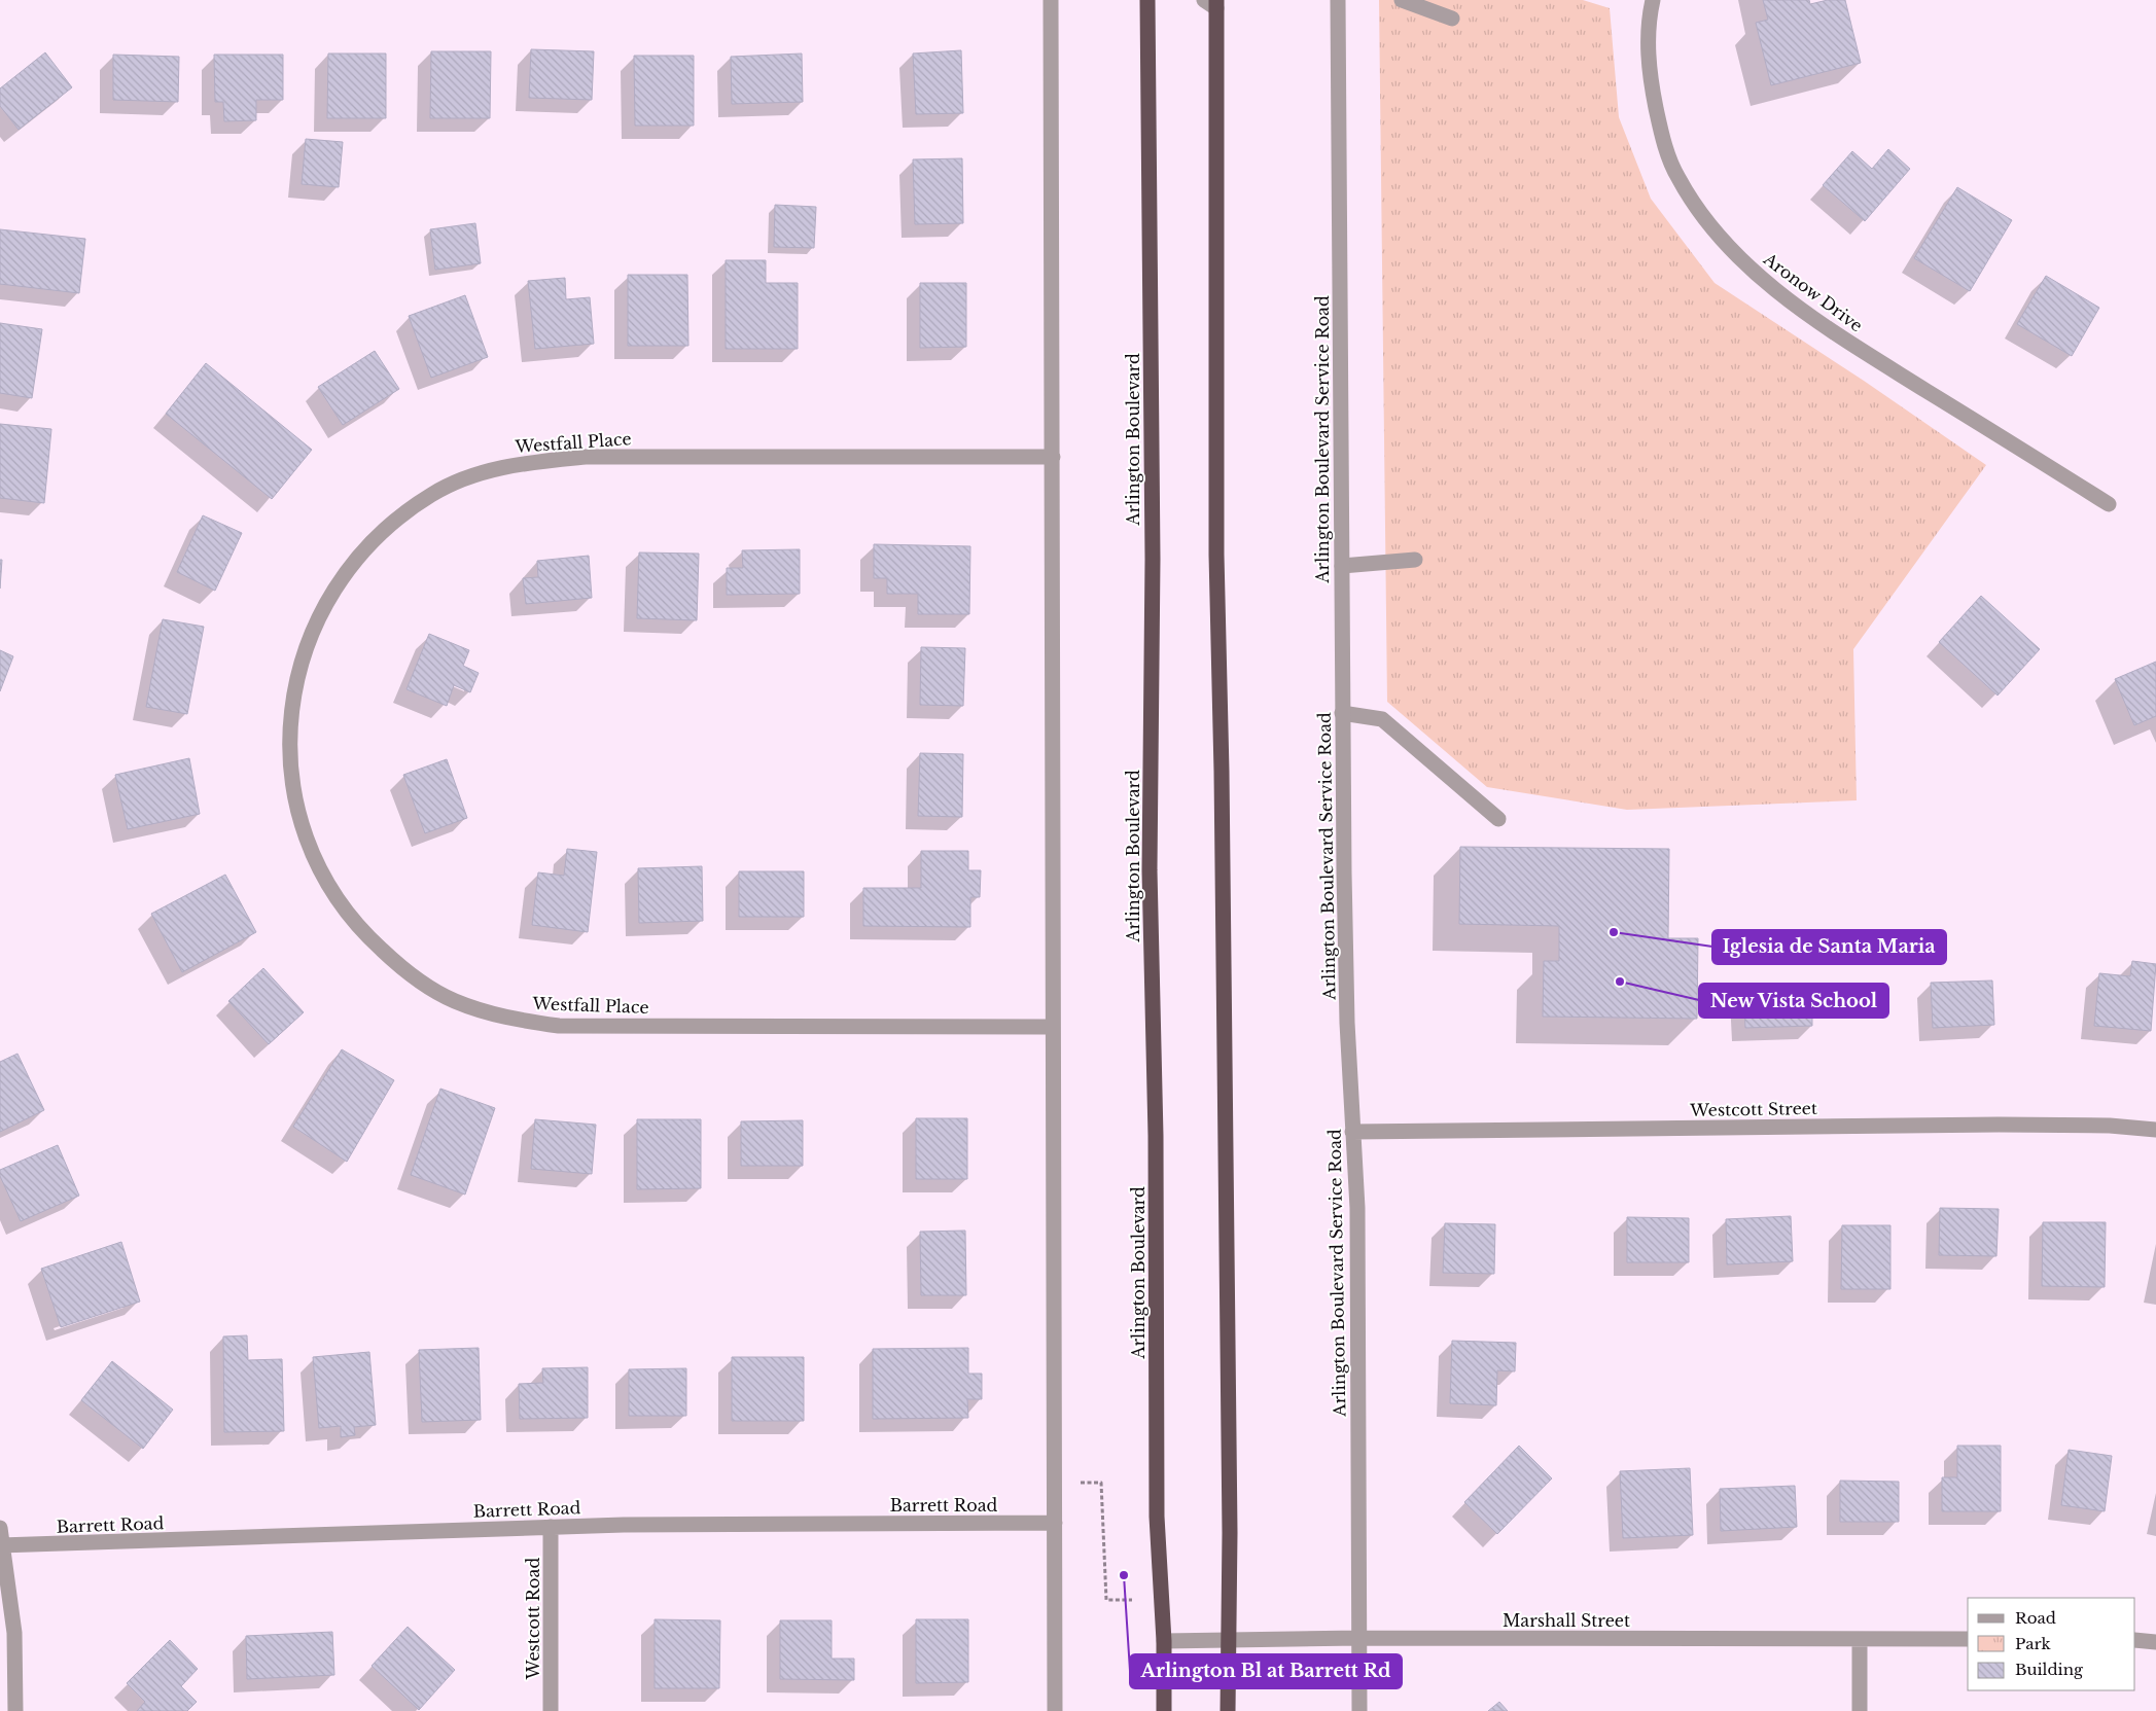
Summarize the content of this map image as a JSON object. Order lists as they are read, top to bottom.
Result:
{
  "streets": {
    "highway": ["Arlington Boulevard"],
    "street": [
      "Aronow Drive",
      "Arlington Boulevard Service Road",
      "Westfall Place",
      "Westcott Street",
      "Barrett Road",
      "Westcott Road",
      "Marshall Street"
    ]
  },
  "crossings": [
    ["Arlington Boulevard", "Marshall Street"],
    ["Arlington Boulevard Service Road", "Westcott Street"],
    ["Arlington Boulevard Service Road", "Marshall Street"],
    ["Barrett Road", "Westcott Road"]
  ],
  "places": ["Iglesia de Santa Maria", "New Vista School", "Arlington Bl at Barrett Rd"],
  "legend": ["Road", "Park", "Building"]
}
